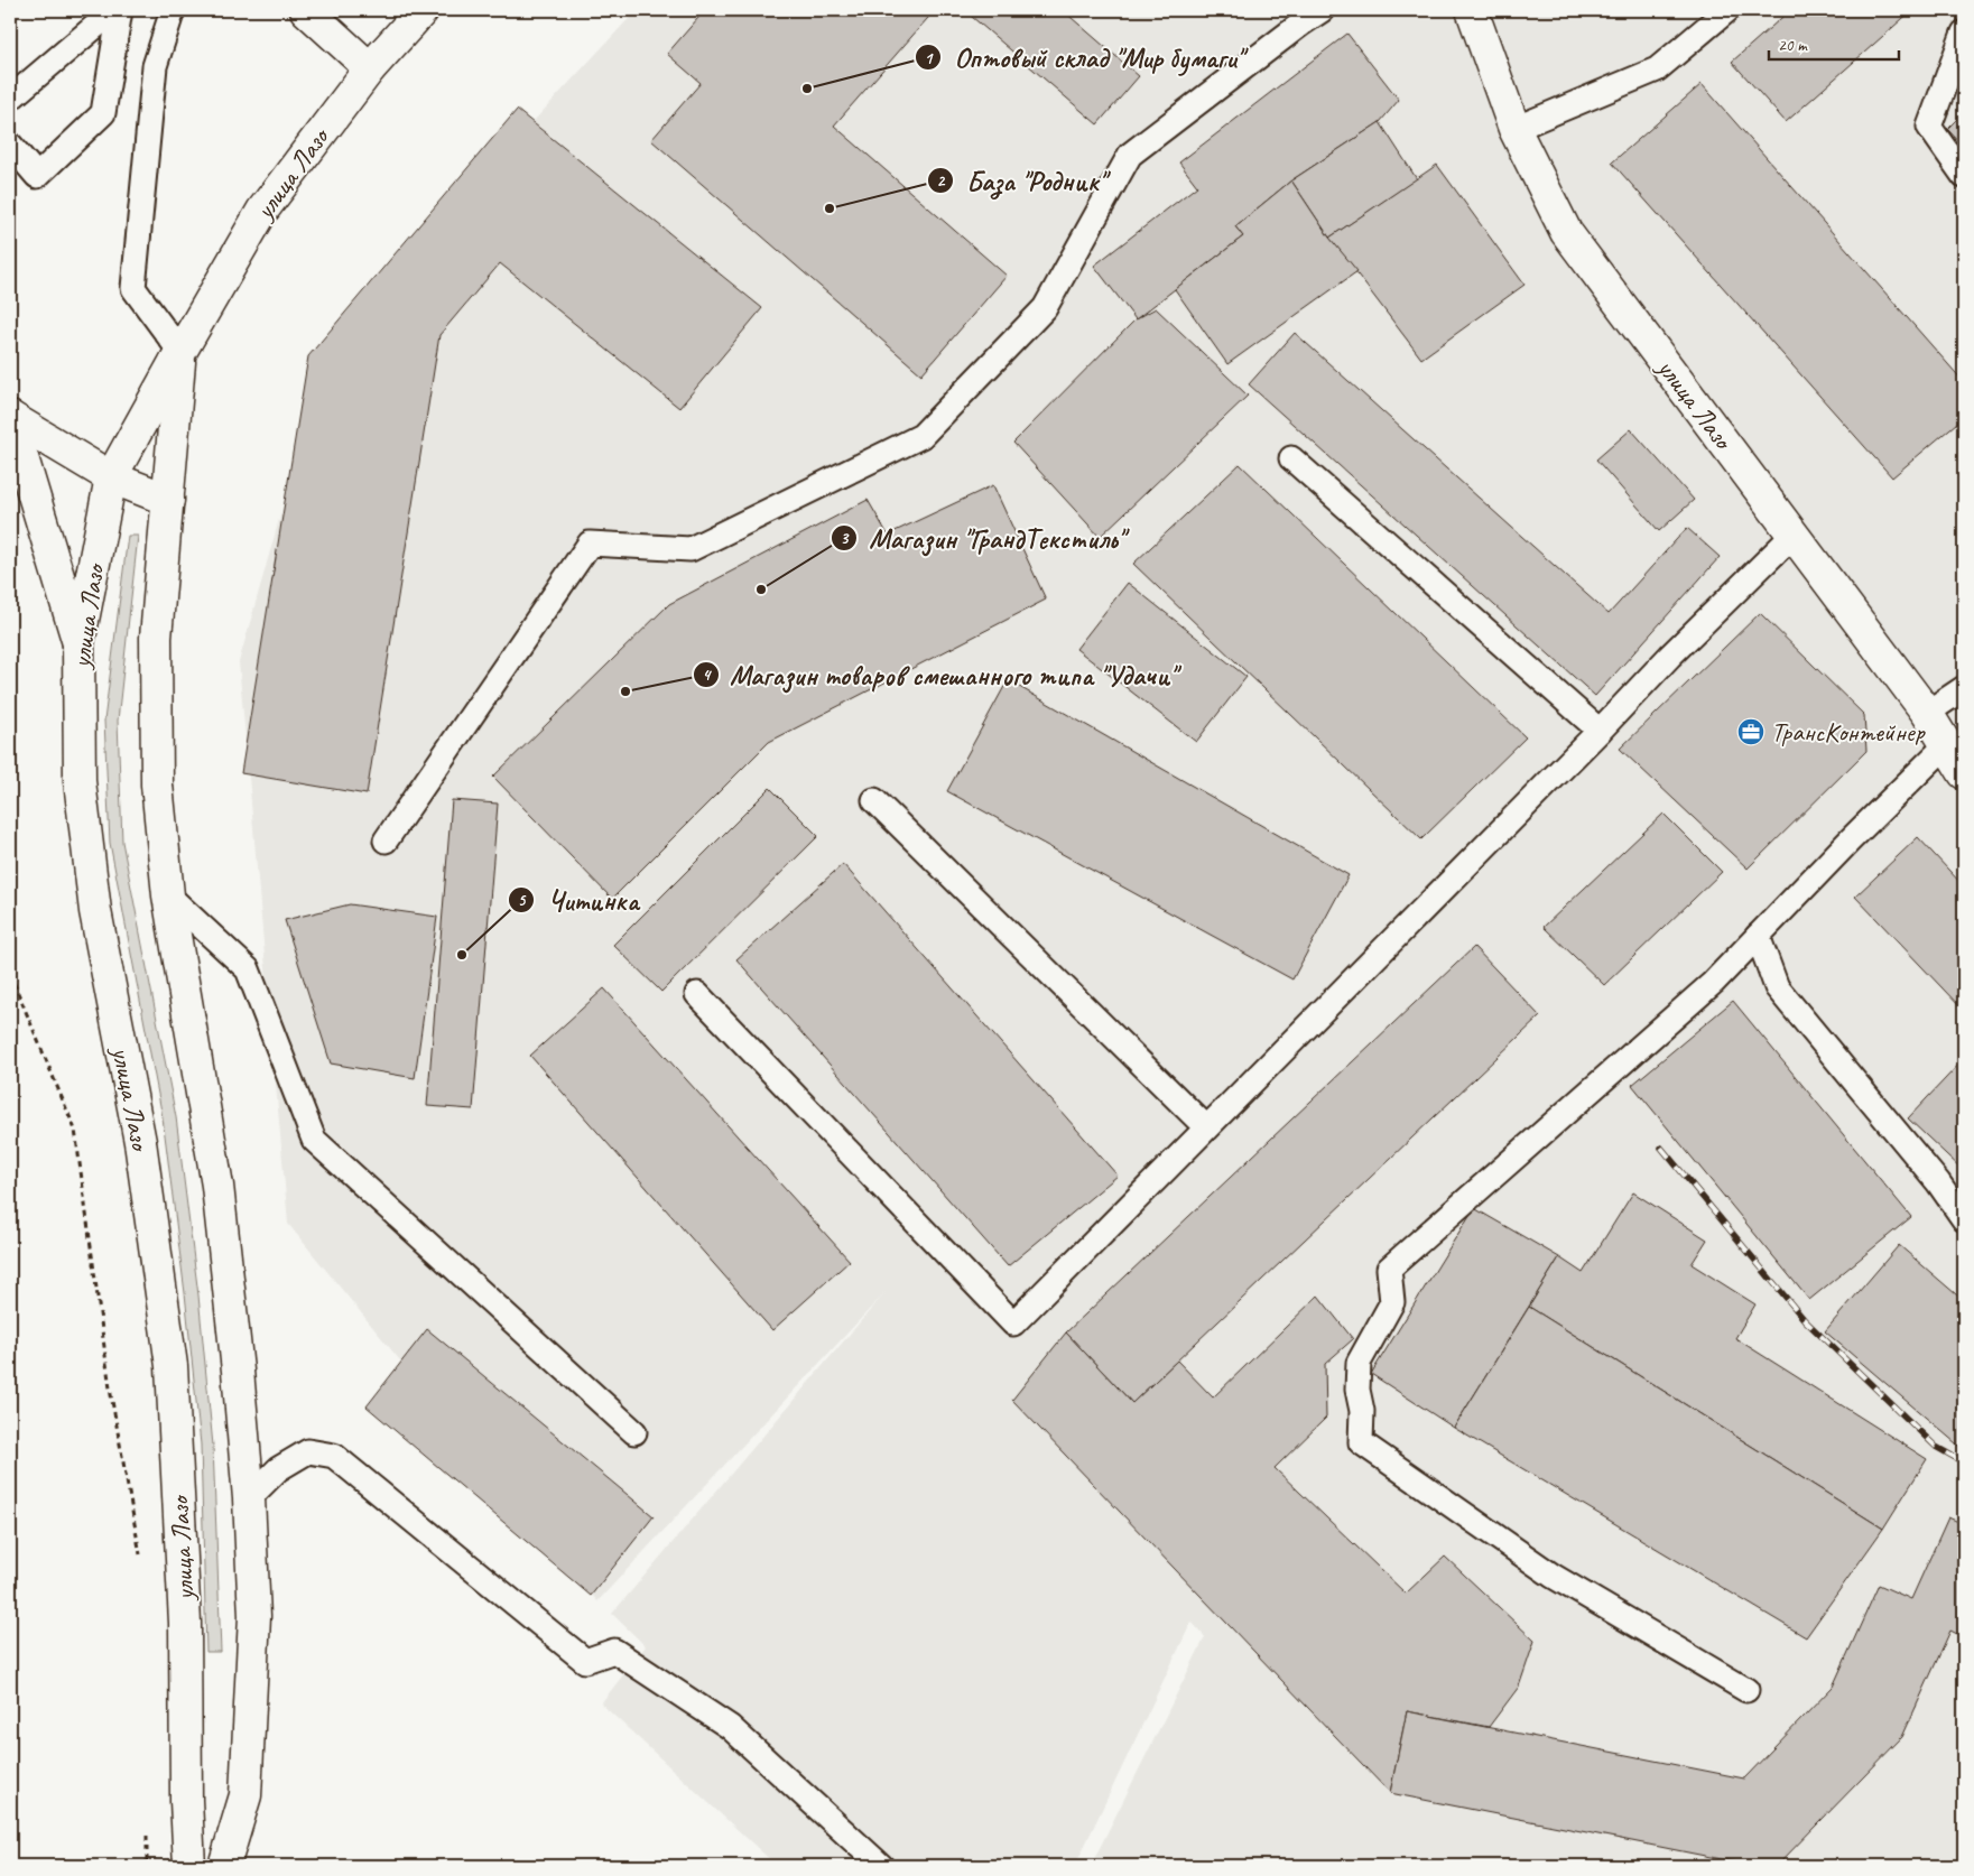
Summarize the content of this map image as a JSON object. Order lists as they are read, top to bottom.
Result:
{
  "streets": {
    "main road": ["улица Лазо"]
  },
  "places": {
    "other": [
      "Оптовый склад \"Мир бумаги\"",
      "База \"Родник\"",
      "Магазин \"ГрандТекстиль\"",
      "Магазин товаров смешанного типа \"Удачи\"",
      "Читинка"
    ],
    "office": ["ТрансКонтейнер"]
  },
  "scale_bar": "20 m"
}
